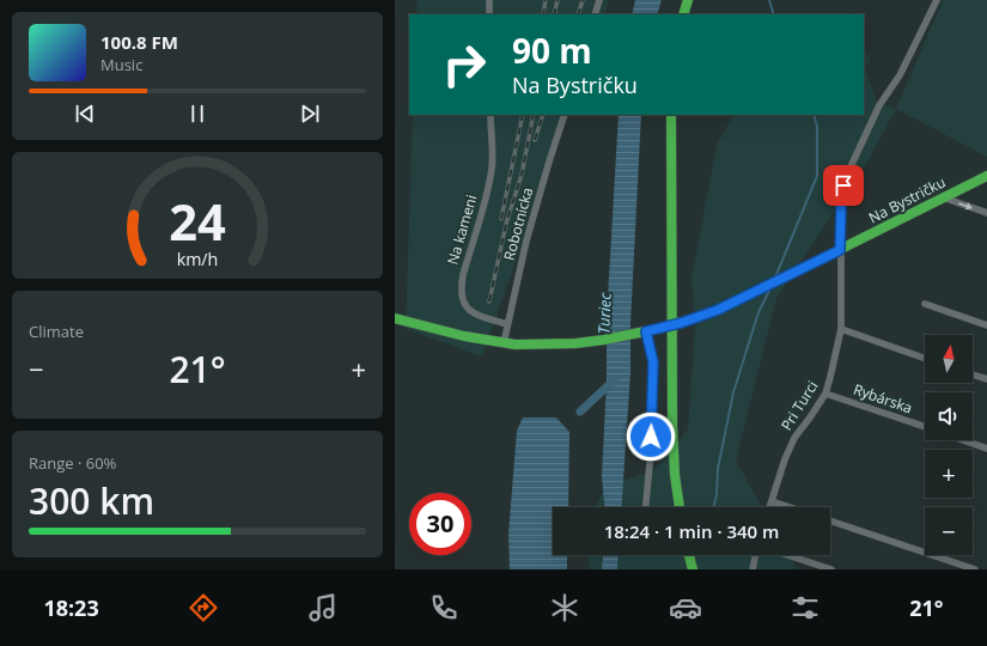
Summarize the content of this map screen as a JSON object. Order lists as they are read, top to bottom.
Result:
{
  "streets": {
    "street": [
      "Na Bystričku",
      "Robotnícka",
      "Na kameni",
      "Rybárska",
      "Pri Turci"
    ]
  },
  "crossings": [
    ["Na Bystričku", "Robotnícka"],
    ["Na Bystričku", "Pri Turci"],
    ["Robotnícka", "Na kameni"],
    ["Rybárska", "Pri Turci"]
  ],
  "water": ["Turiec"],
  "north": "top",
  "page": {
    "turn": ["90 m", "Na Bystričku"],
    "song": ["100.8 FM", "Music"],
    "tile": [
      "Climate",
      ["Range · 60%", "300 km"]
    ],
    "map_buttons": ["+", "−"],
    "heat": ["−", "21°", "+"],
    "limit": "30",
    "trip": "18:24 · 1 min · 340 m",
    "tabs": ["18:23", "21°"],
    "gauge": ["24", "km/h"]
  }
}
